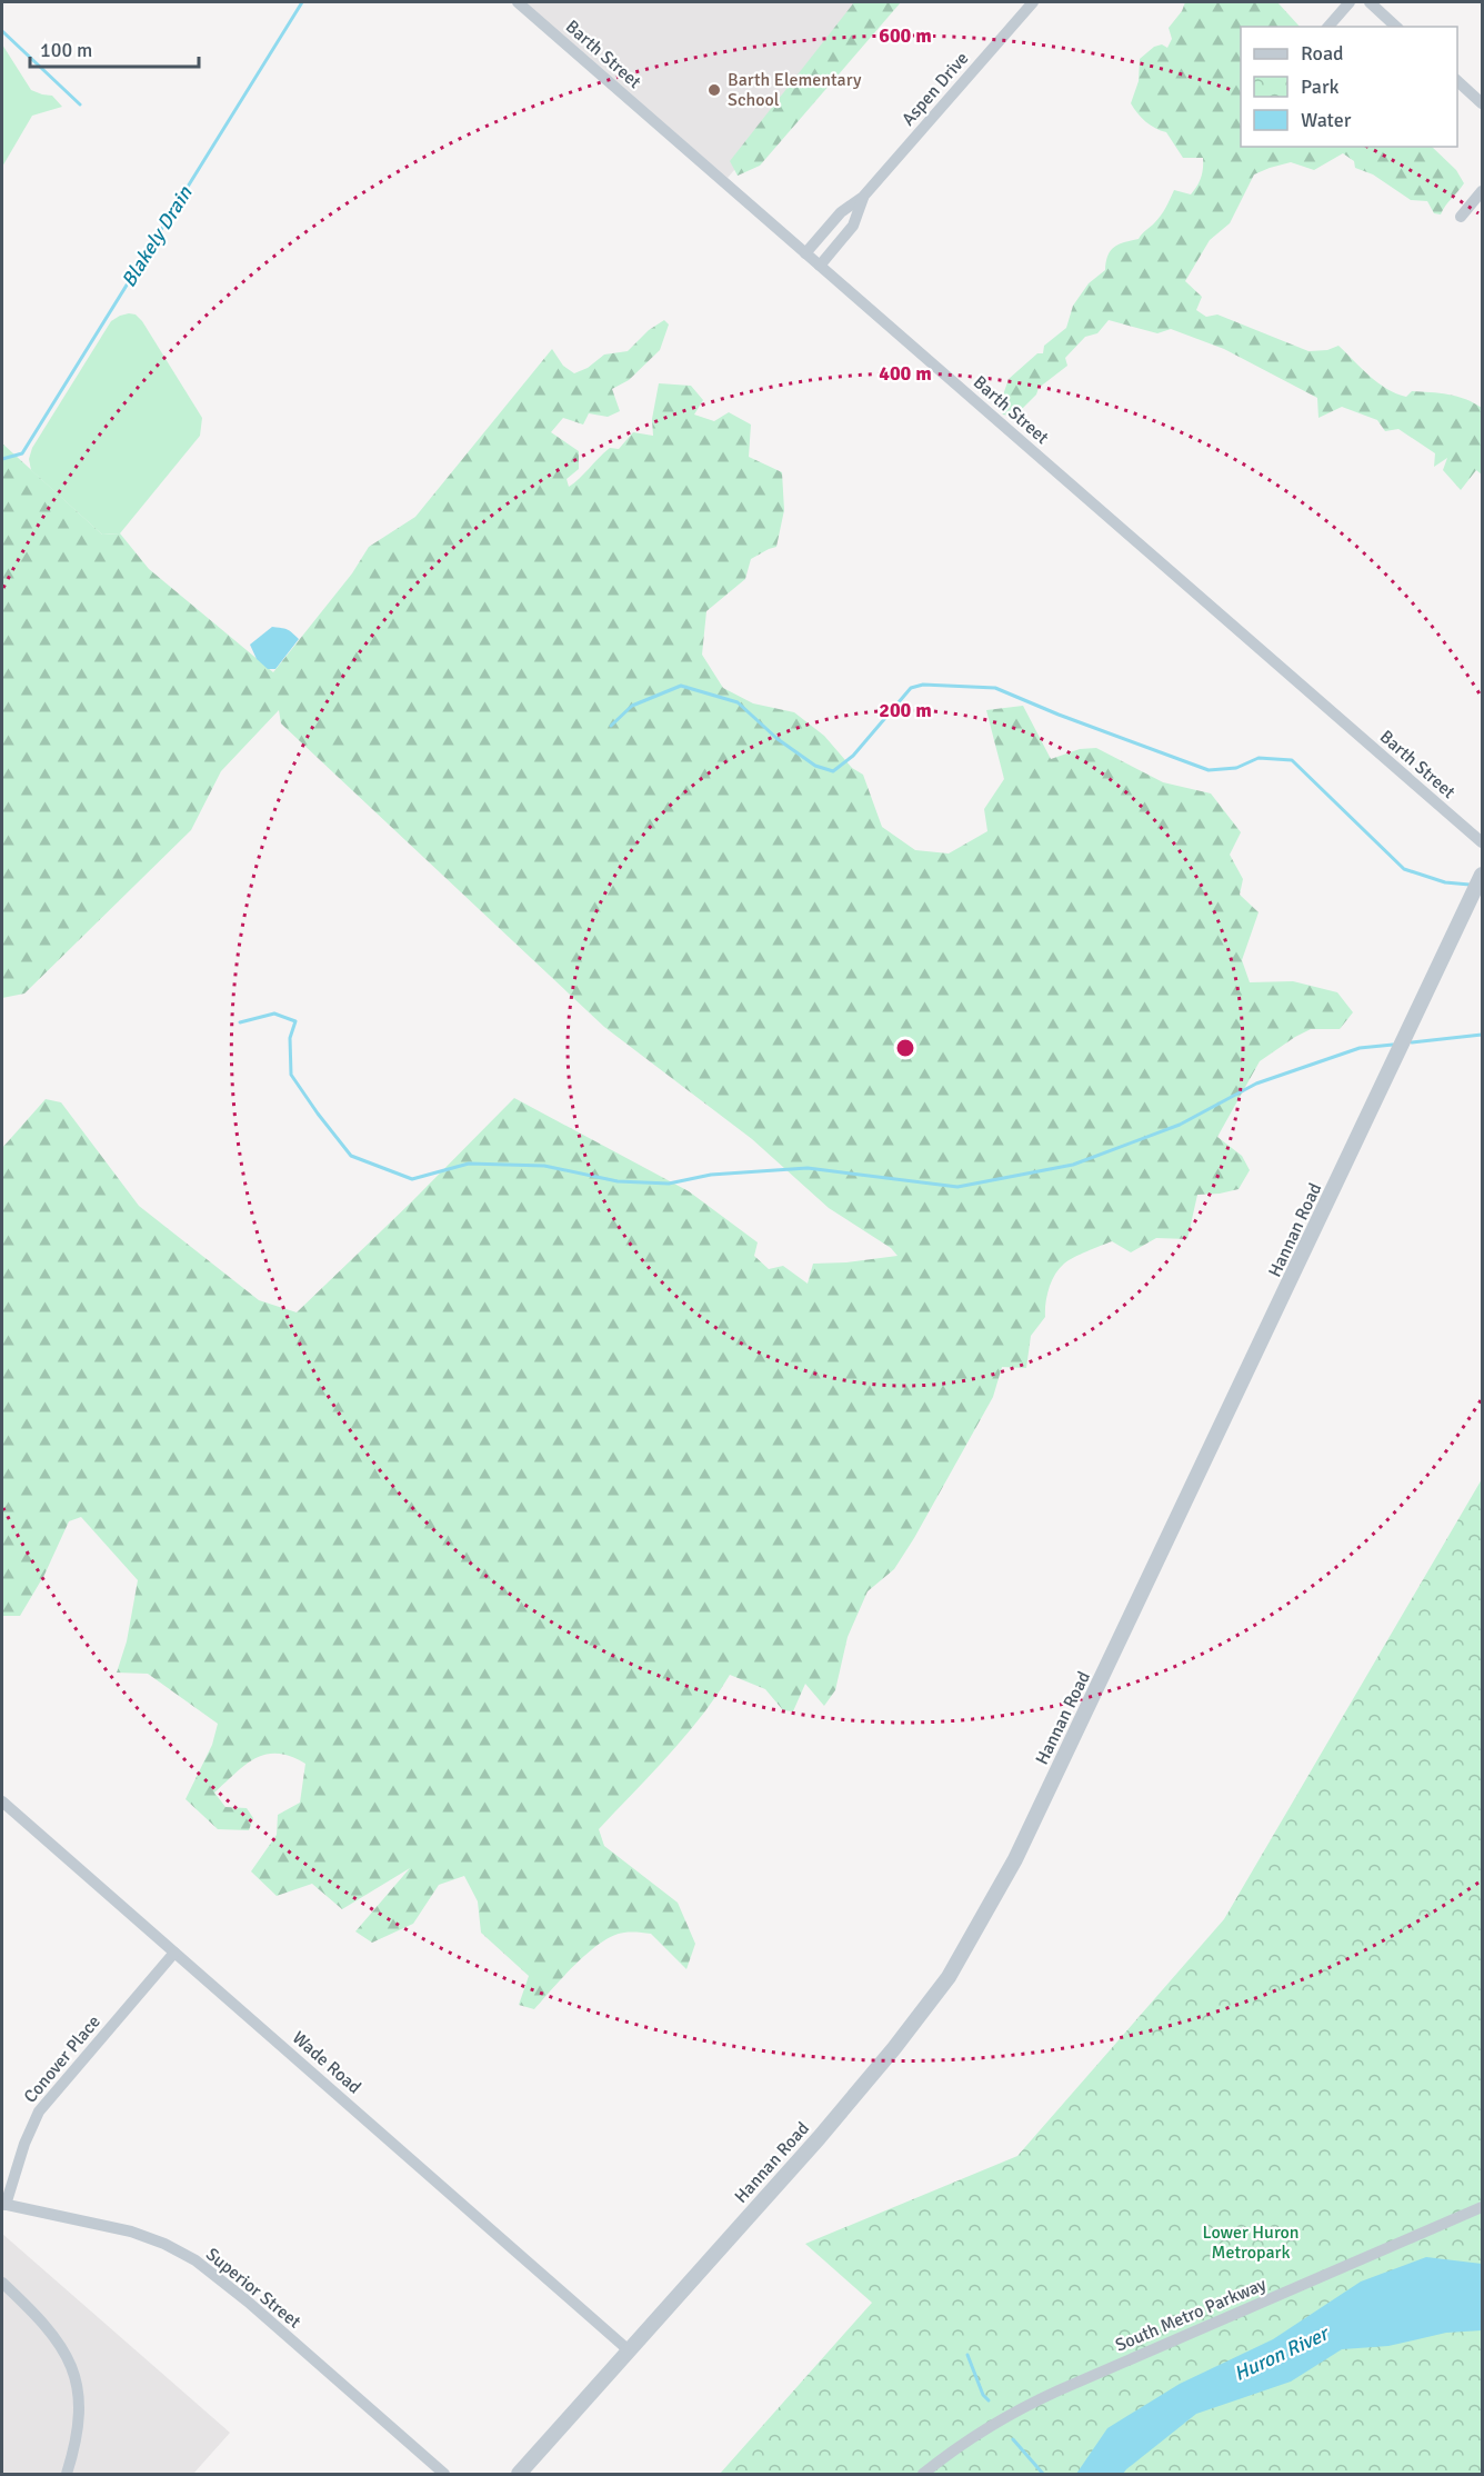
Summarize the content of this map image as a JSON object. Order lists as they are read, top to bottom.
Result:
{
  "streets": {
    "street": [
      "Barth Street",
      "Aspen Drive",
      "Hannan Road",
      "Conover Place",
      "Wade Road",
      "Superior Street",
      "South Metro Parkway"
    ]
  },
  "crossings": [
    ["Barth Street", "Aspen Drive"],
    ["Hannan Road", "Wade Road"],
    ["Conover Place", "Wade Road"],
    ["Conover Place", "Superior Street"]
  ],
  "water": ["Blakely Drain", "Huron River"],
  "parks": ["Lower Huron Metropark"],
  "places": ["Barth Elementary School"],
  "legend": ["Road", "Park", "Water"],
  "scale_bar": "100 m",
  "rings": ["600 m", "400 m", "200 m"]
}
